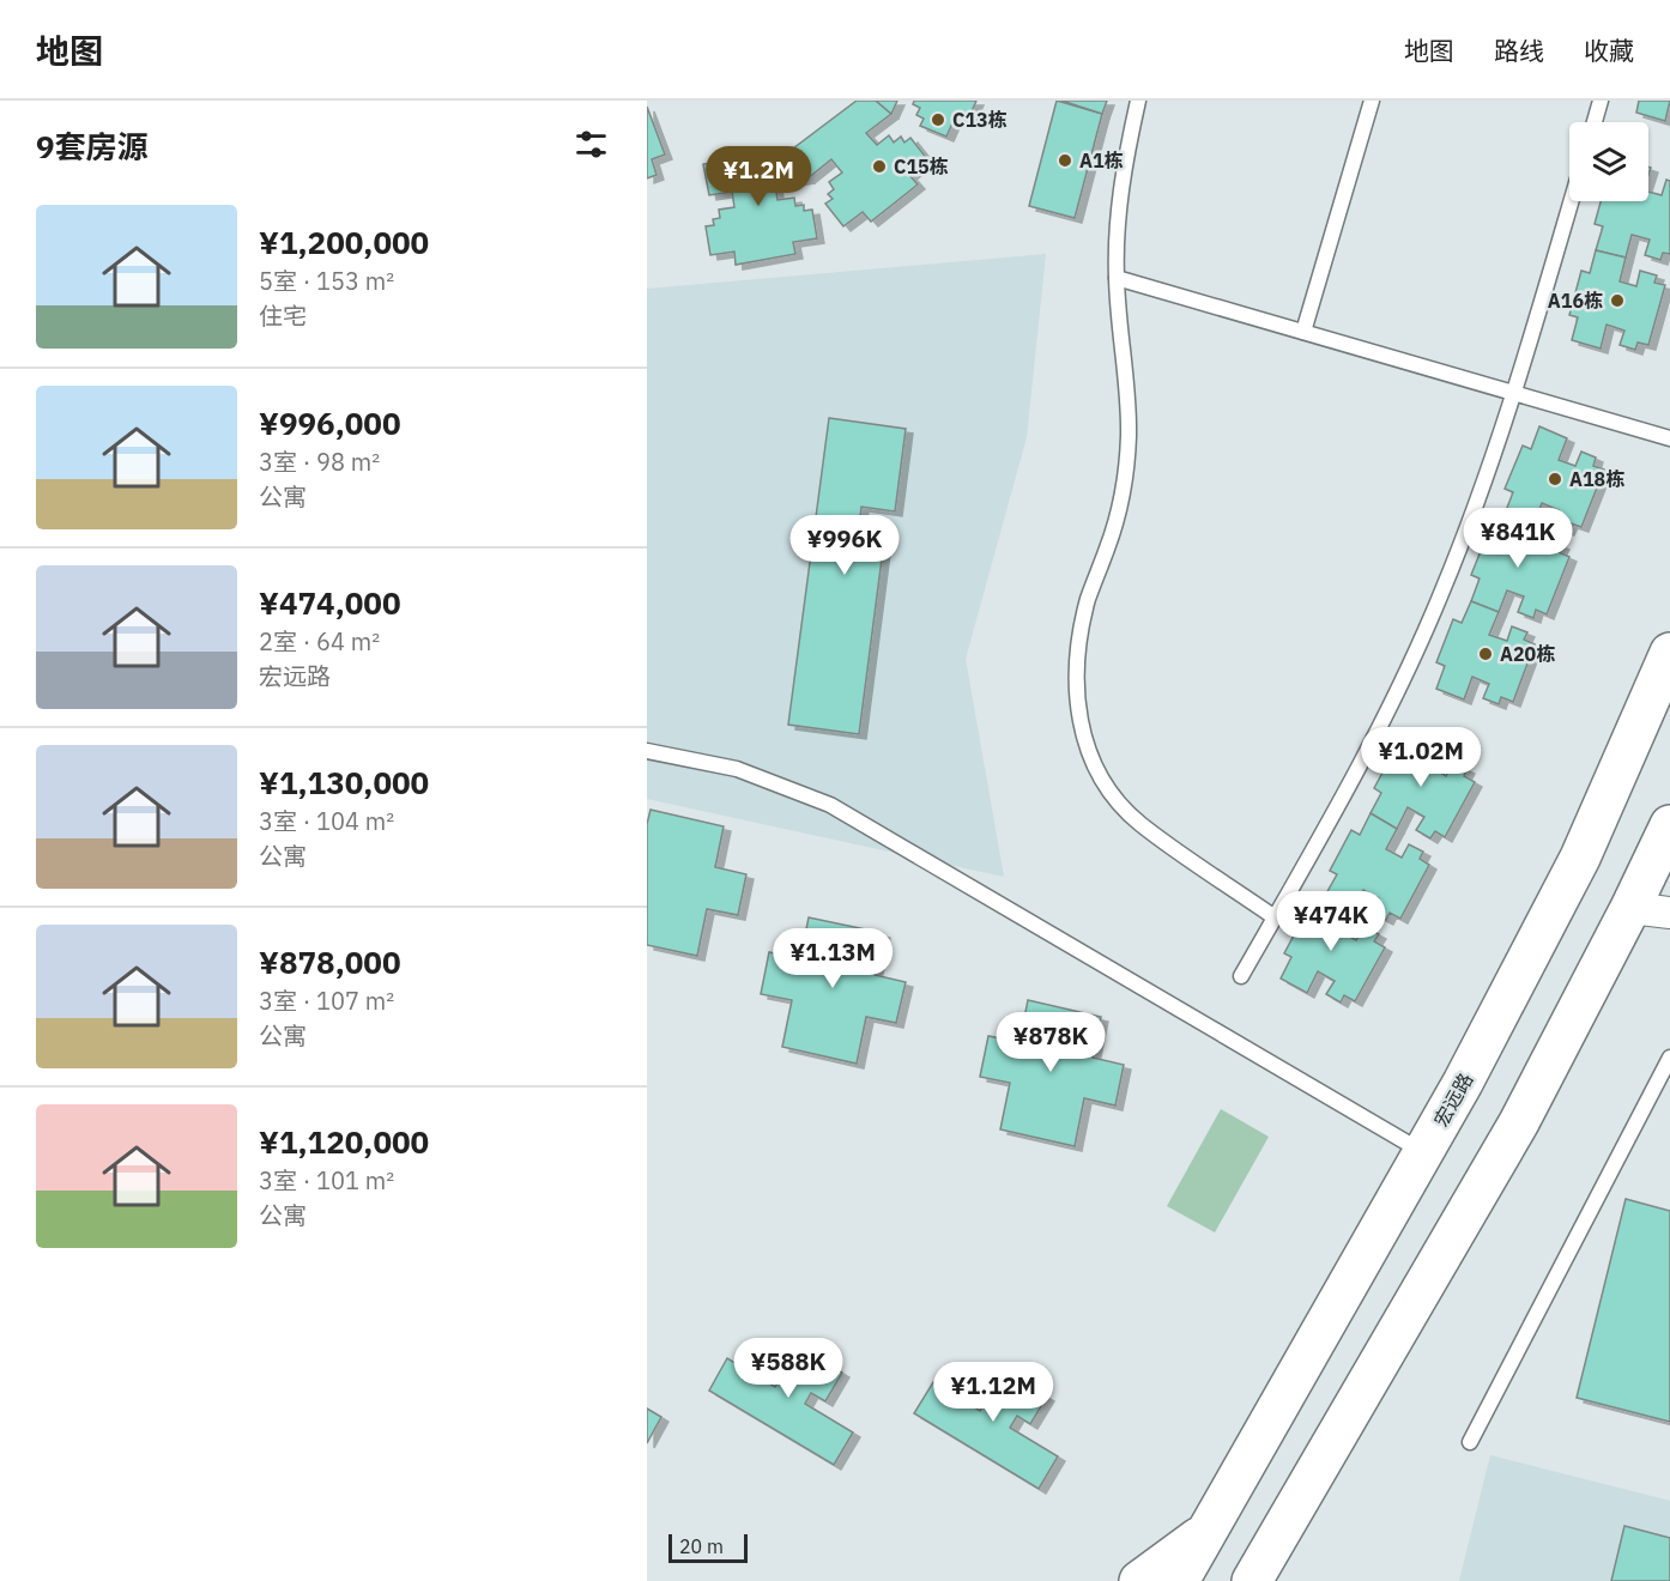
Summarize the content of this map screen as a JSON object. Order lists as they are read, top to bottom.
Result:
{
  "streets": {
    "highway": ["宏远路"]
  },
  "places": [
    "C13栋",
    "A1栋",
    "C15栋",
    "A16栋",
    "A18栋",
    "A20栋"
  ],
  "scale_bar": "20 m",
  "page": {
    "header": "地图",
    "nav": ["地图", "路线", "收藏"],
    "heading": "9套房源",
    "price": [
      "¥1.2M",
      "¥841K",
      "¥996K",
      "¥1.02M",
      "¥474K",
      "¥1.13M",
      "¥878K",
      "¥588K",
      "¥1.12M"
    ],
    "list": [
      {
        "name": "¥1,200,000",
        "note": "5室 · 153 m² · 住宅"
      },
      {
        "name": "¥996,000",
        "note": "3室 · 98 m² · 公寓"
      },
      {
        "name": "¥474,000",
        "note": "2室 · 64 m² · 宏远路"
      },
      {
        "name": "¥1,130,000",
        "note": "3室 · 104 m² · 公寓"
      },
      {
        "name": "¥878,000",
        "note": "3室 · 107 m² · 公寓"
      },
      {
        "name": "¥1,120,000",
        "note": "3室 · 101 m² · 公寓"
      }
    ],
    "scale": "20 m"
  }
}
